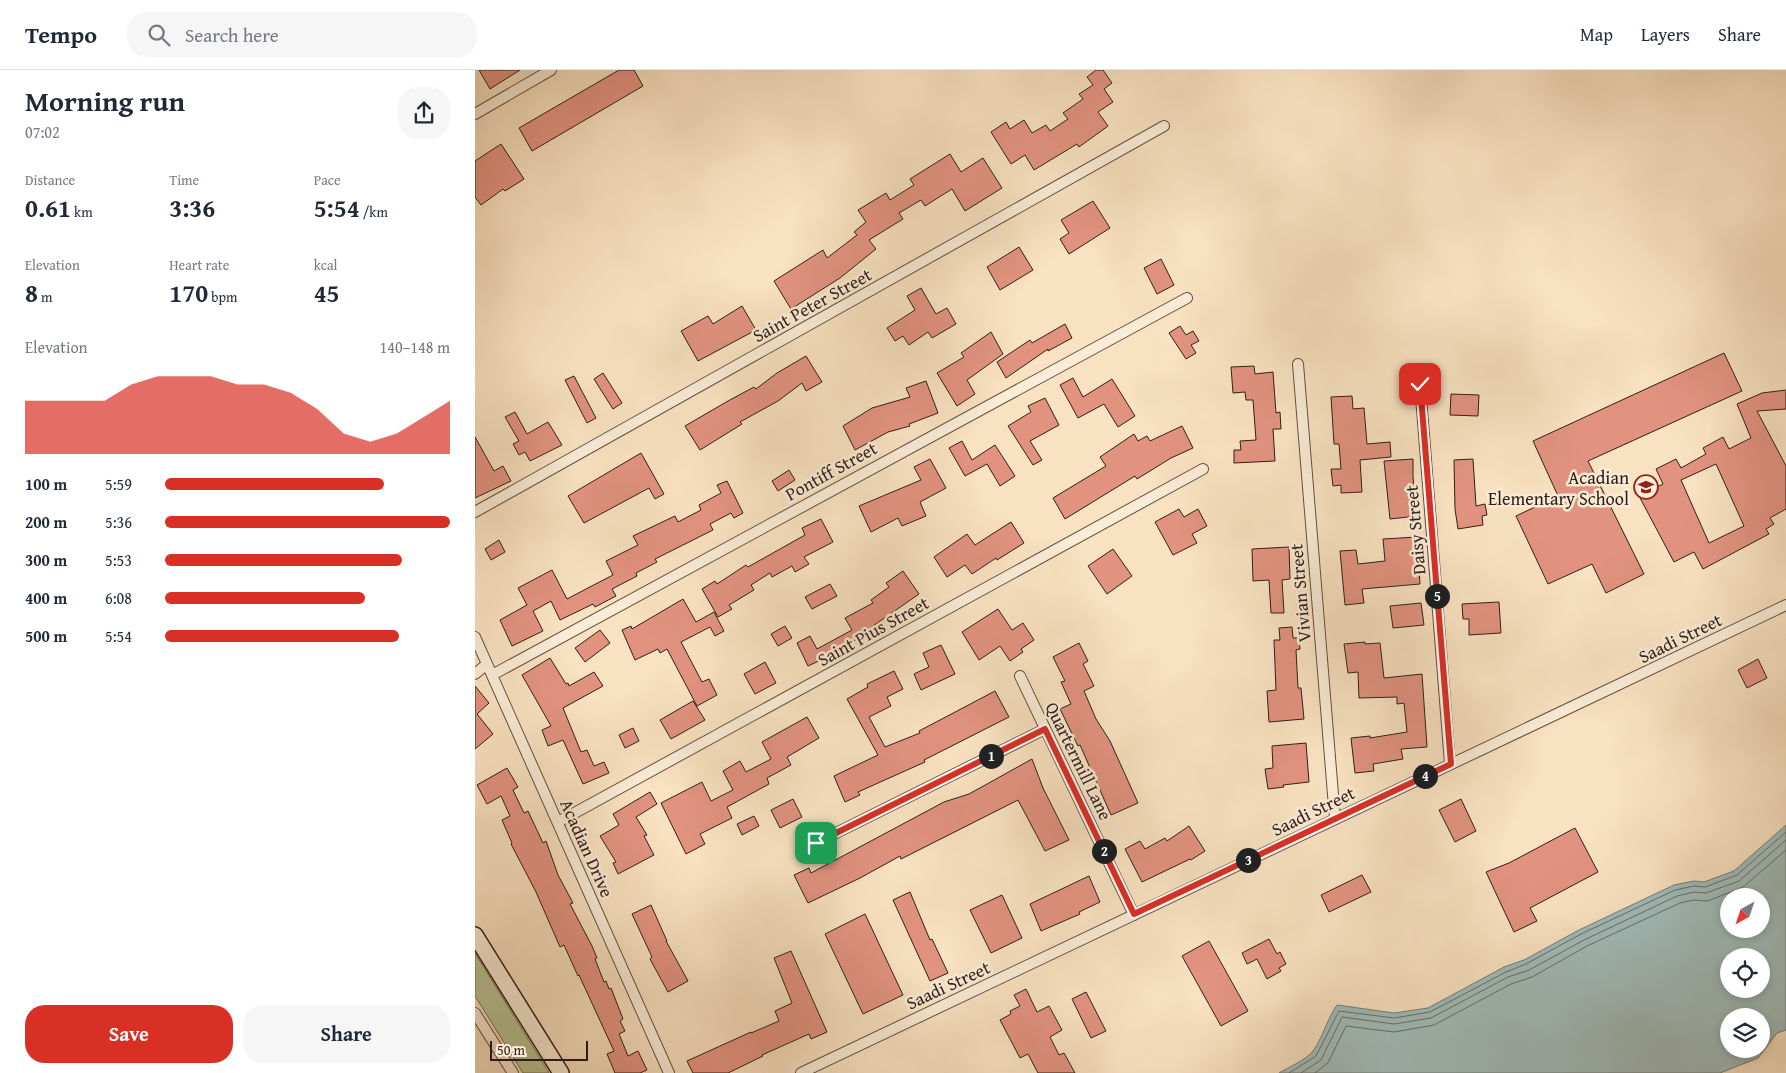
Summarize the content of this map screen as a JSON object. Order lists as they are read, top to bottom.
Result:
{
  "streets": {
    "street": [
      "Saint Peter Street",
      "Pontiff Street",
      "Daisy Street",
      "Vivian Street",
      "Saint Pius Street",
      "Saadi Street",
      "Quartermill Lane",
      "Acadian Drive"
    ]
  },
  "crossings": [
    ["Pontiff Street", "Acadian Drive"],
    ["Daisy Street", "Saadi Street"],
    ["Vivian Street", "Saadi Street"],
    ["Saint Pius Street", "Acadian Drive"],
    ["Saadi Street", "Quartermill Lane"]
  ],
  "places": {
    "school or university": ["Acadian Elementary School"]
  },
  "scale_bar": "50 m",
  "north": "bottom left",
  "page": {
    "header": "Tempo",
    "search": "Search here",
    "nav": ["Map", "Layers", "Share"],
    "heading": ["Morning run", "07:02"],
    "stats": [
      ["Distance", "0.61 km"],
      ["Time", "3:36"],
      ["Pace", "5:54 /km"],
      ["Elevation", "8 m"],
      ["Heart rate", "170 bpm"],
      ["kcal", "45"]
    ],
    "chart": ["Elevation", "140–148 m"],
    "list": [
      {
        "name": "100 m",
        "note": "5:59"
      },
      {
        "name": "200 m",
        "note": "5:36"
      },
      {
        "name": "300 m",
        "note": "5:53"
      },
      {
        "name": "400 m",
        "note": "6:08"
      },
      {
        "name": "500 m",
        "note": "5:54"
      }
    ],
    "pins": [
      "5",
      "1",
      "4",
      "2",
      "3"
    ],
    "buttons": ["Save", "Share"],
    "scale": "50 m"
  }
}
